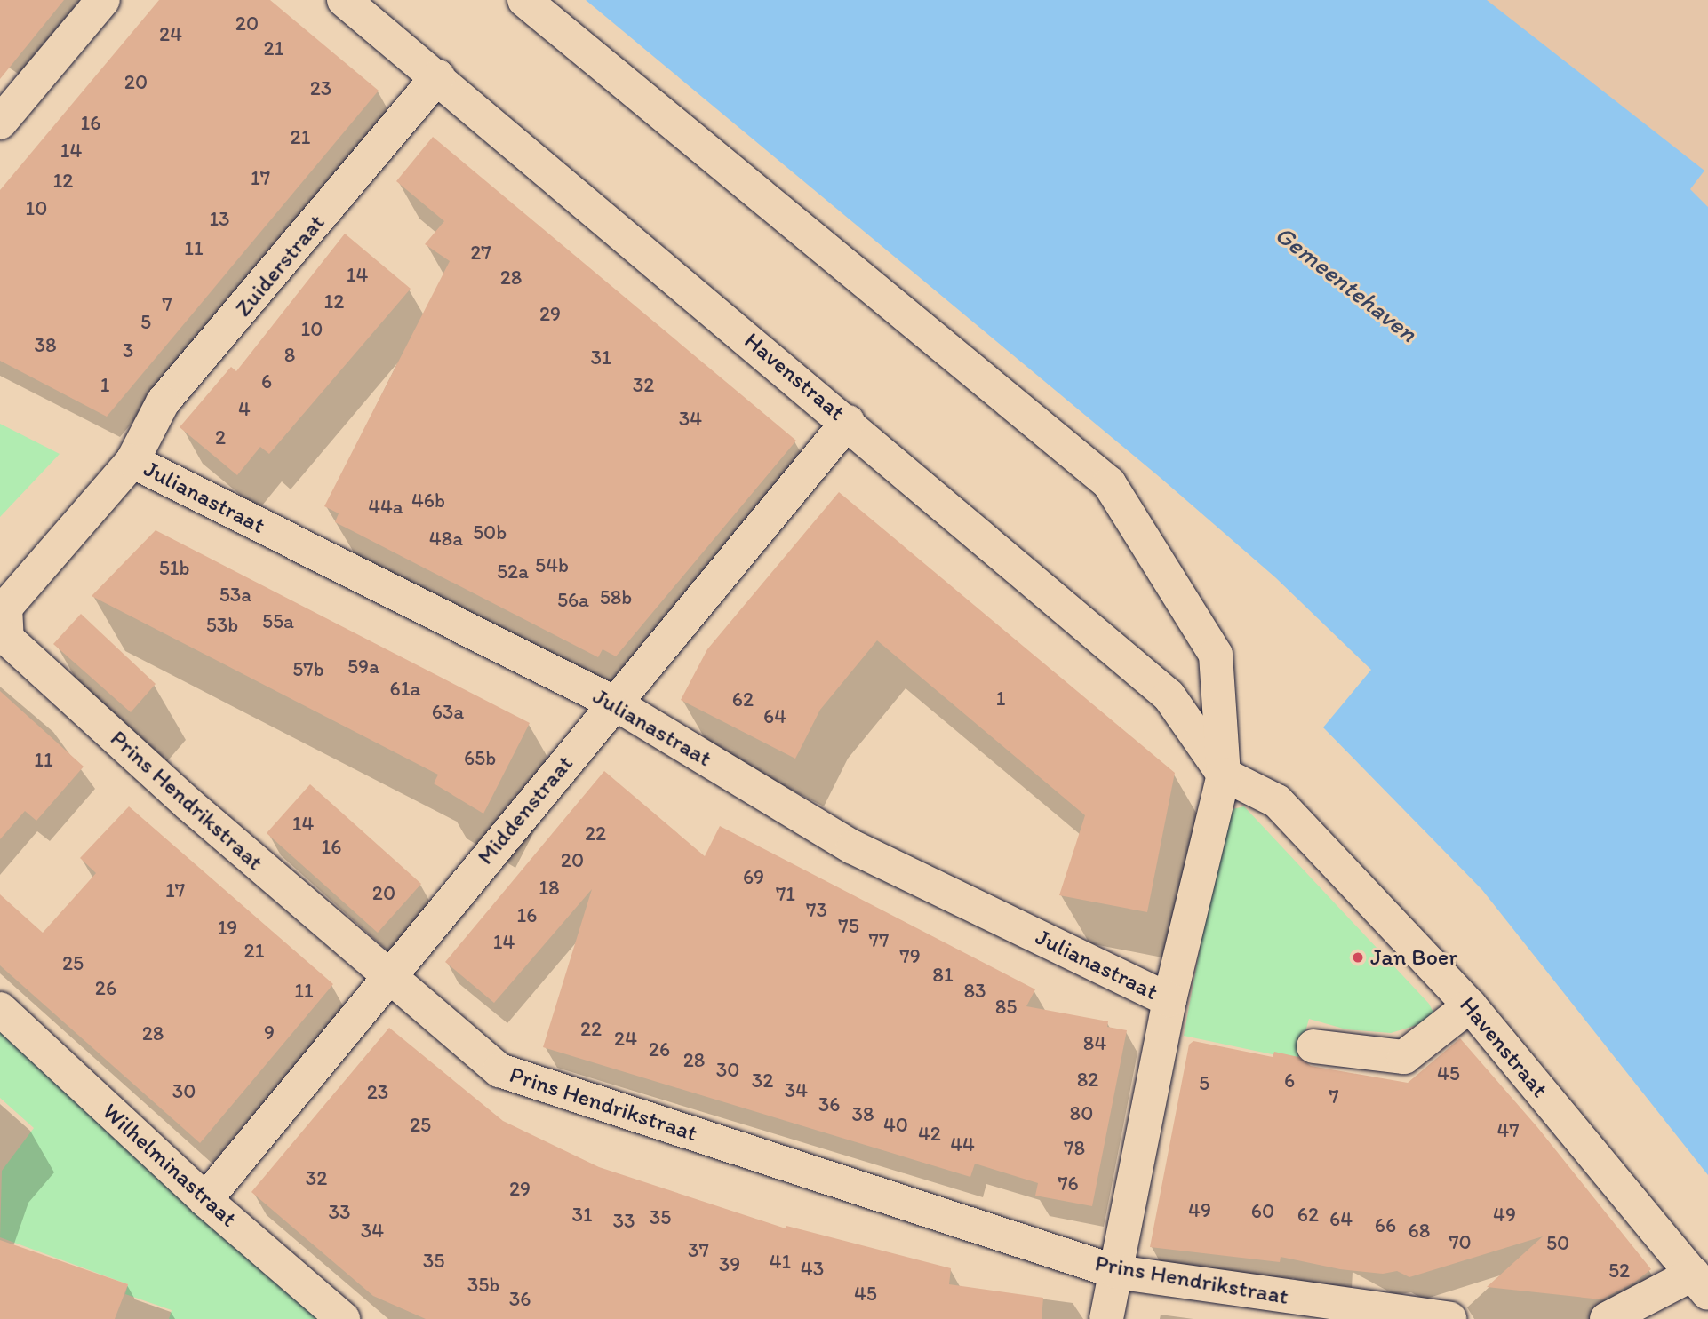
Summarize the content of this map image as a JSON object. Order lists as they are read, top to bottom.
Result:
{
  "streets": {
    "street": [
      "Zuiderstraat",
      "Havenstraat",
      "Julianastraat",
      "Prins Hendrikstraat",
      "Middenstraat",
      "Wilhelminastraat"
    ]
  },
  "crossings": [
    ["Zuiderstraat", "Havenstraat"],
    ["Zuiderstraat", "Julianastraat"],
    ["Zuiderstraat", "Prins Hendrikstraat"],
    ["Havenstraat", "Middenstraat"],
    ["Julianastraat", "Prins Hendrikstraat"],
    ["Julianastraat", "Middenstraat"],
    ["Prins Hendrikstraat", "Middenstraat"],
    ["Middenstraat", "Wilhelminastraat"]
  ],
  "water": ["Gemeentehaven"],
  "places": ["Jan Boer"],
  "house_numbers": [
    "20",
    "24",
    "21",
    "20",
    "23",
    "16",
    "21",
    "14",
    "17",
    "12",
    "10",
    "13",
    "11",
    "27",
    "14",
    "28",
    "12",
    "7",
    "29",
    "5",
    "10",
    "38",
    "3",
    "8",
    "31",
    "6",
    "1",
    "32",
    "4",
    "34",
    "2",
    "46b",
    "44a",
    "50b",
    "48a",
    "54b",
    "51b",
    "52a",
    "53a",
    "58b",
    "56a",
    "55a",
    "53b",
    "59a",
    "57b",
    "61a",
    "1",
    "62",
    "63a",
    "64",
    "65b",
    "11",
    "14",
    "22",
    "16",
    "20",
    "69",
    "18",
    "17",
    "20",
    "71",
    "73",
    "16",
    "75",
    "19",
    "77",
    "14",
    "21",
    "79",
    "25",
    "81",
    "26",
    "11",
    "83",
    "85",
    "22",
    "9",
    "28",
    "24",
    "84",
    "26",
    "28",
    "30",
    "45",
    "82",
    "32",
    "6",
    "5",
    "34",
    "30",
    "23",
    "7",
    "36",
    "80",
    "38",
    "25",
    "40",
    "47",
    "42",
    "44",
    "78",
    "32",
    "76",
    "29",
    "49",
    "60",
    "33",
    "31",
    "62",
    "49",
    "35",
    "64",
    "33",
    "66",
    "34",
    "68",
    "70",
    "50",
    "37",
    "35",
    "41",
    "39",
    "43",
    "52",
    "35b",
    "45",
    "36"
  ]
}
